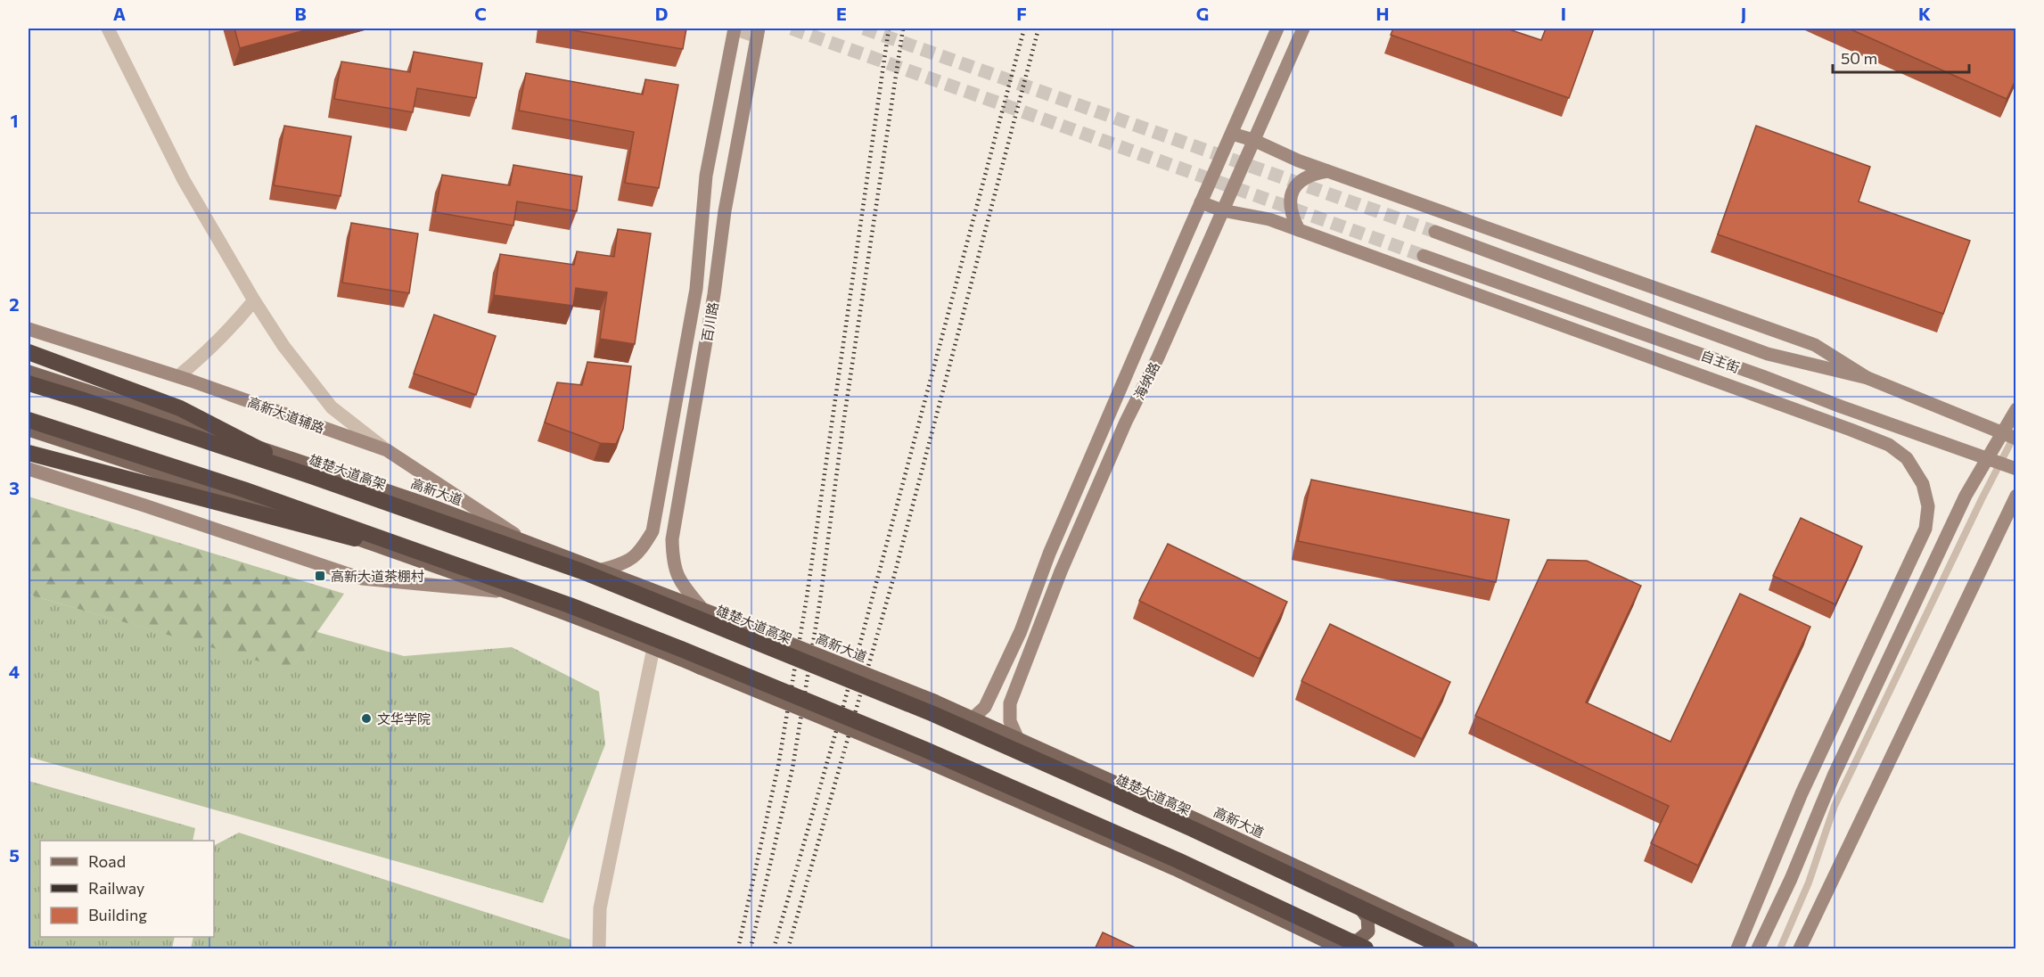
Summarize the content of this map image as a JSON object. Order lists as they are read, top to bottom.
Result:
{
  "streets": {
    "highway": ["雄楚大道高架"],
    "main road": [
      "百川路",
      "自主街",
      "海纳路",
      "高新大道辅路",
      "高新大道"
    ]
  },
  "crossings": [
    ["百川路", "高新大道"],
    ["海纳路", "高新大道"],
    ["高新大道辅路", "高新大道"]
  ],
  "places": {
    "transit": ["高新大道茶棚村"],
    "other": ["文华学院"]
  },
  "legend": ["Road", "Railway", "Building"],
  "scale_bar": "50 m",
  "grid": {
    "columns": [
      "A",
      "B",
      "C",
      "D",
      "E",
      "F",
      "G",
      "H",
      "I",
      "J",
      "K"
    ],
    "rows": [
      "1",
      "2",
      "3",
      "4",
      "5"
    ]
  }
}
